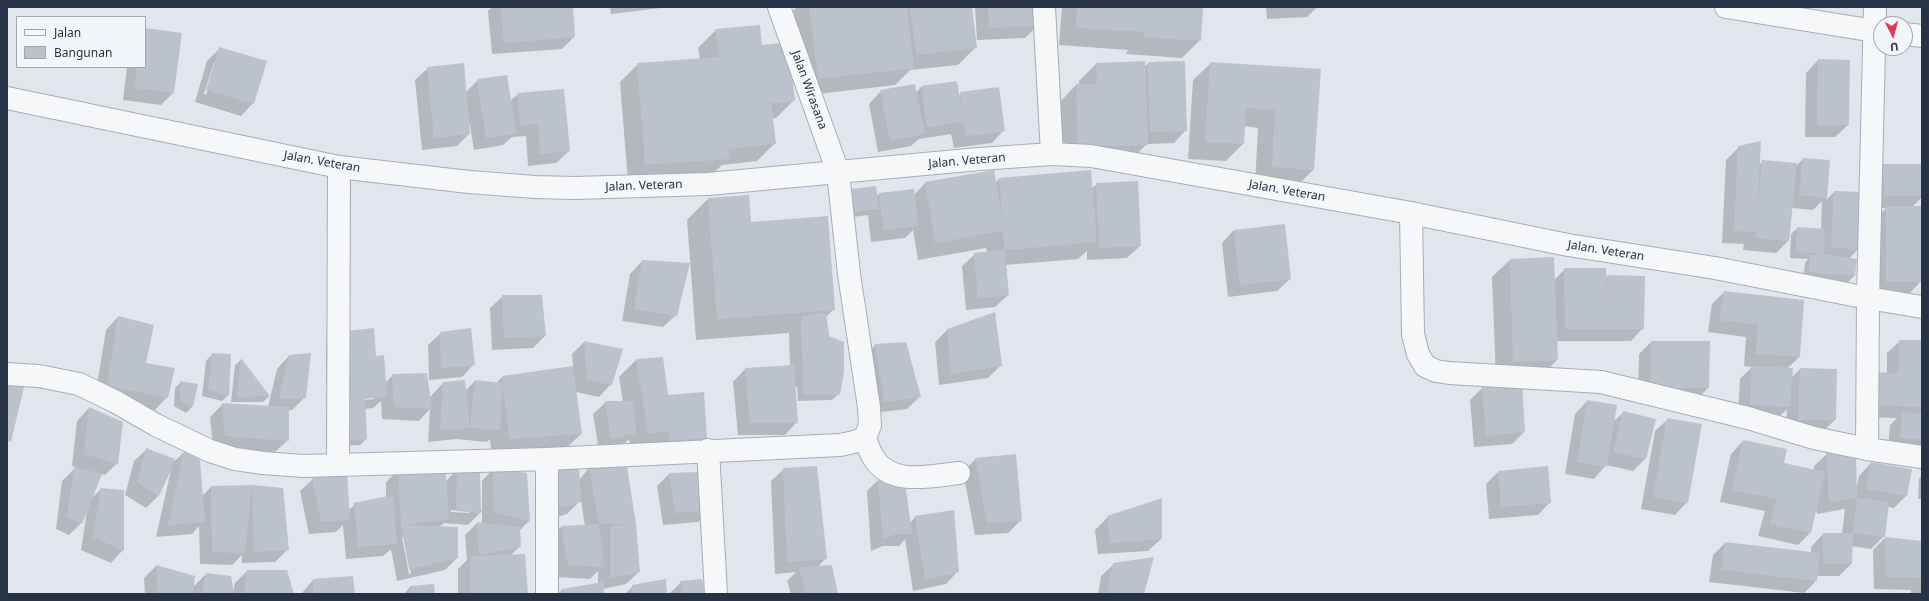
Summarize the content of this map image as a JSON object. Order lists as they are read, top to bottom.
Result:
{
  "streets": {
    "street": ["Jalan Wirasana", "Jalan. Veteran"]
  },
  "crossings": [
    ["Jalan Wirasana", "Jalan. Veteran"]
  ],
  "legend": ["Jalan", "Bangunan"],
  "north": "bottom"
}
